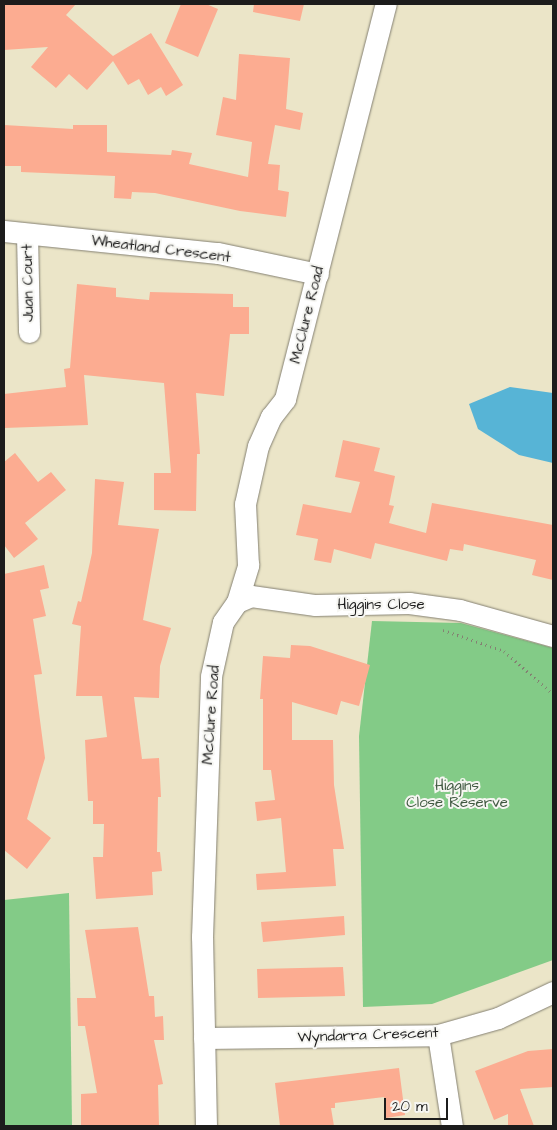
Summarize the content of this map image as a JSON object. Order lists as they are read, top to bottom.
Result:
{
  "streets": {
    "street": [
      "Wheatland Crescent",
      "Juan Court",
      "McClure Road",
      "Higgins Close",
      "Wyndarra Crescent"
    ]
  },
  "crossings": [
    ["Wheatland Crescent", "Juan Court"],
    ["Wheatland Crescent", "McClure Road"],
    ["McClure Road", "Higgins Close"],
    ["McClure Road", "Wyndarra Crescent"]
  ],
  "parks": ["Higgins Close Reserve"],
  "scale_bar": "20 m"
}
